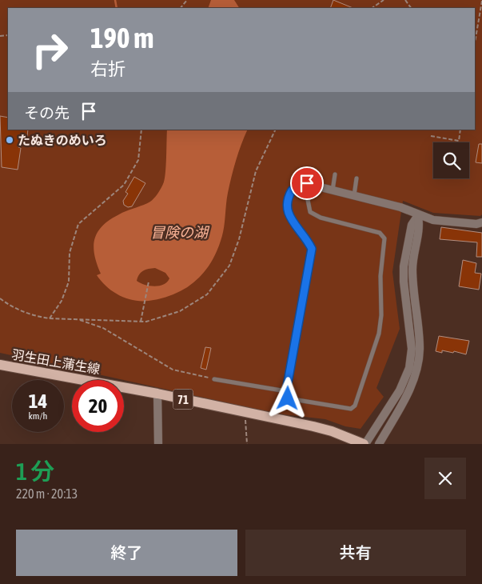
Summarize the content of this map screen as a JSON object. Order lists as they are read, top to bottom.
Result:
{
  "streets": {
    "main road": ["羽生田上蒲生線", "71"]
  },
  "water": ["冒険の湖"],
  "places": ["たぬきのめいろ"],
  "page": {
    "turn": ["190 m", "右折"],
    "then": "その先",
    "speed": "14 km/h",
    "limit": "20",
    "heading": ["1 分", "220 m · 20:13"],
    "buttons": ["終了", "共有"]
  }
}
